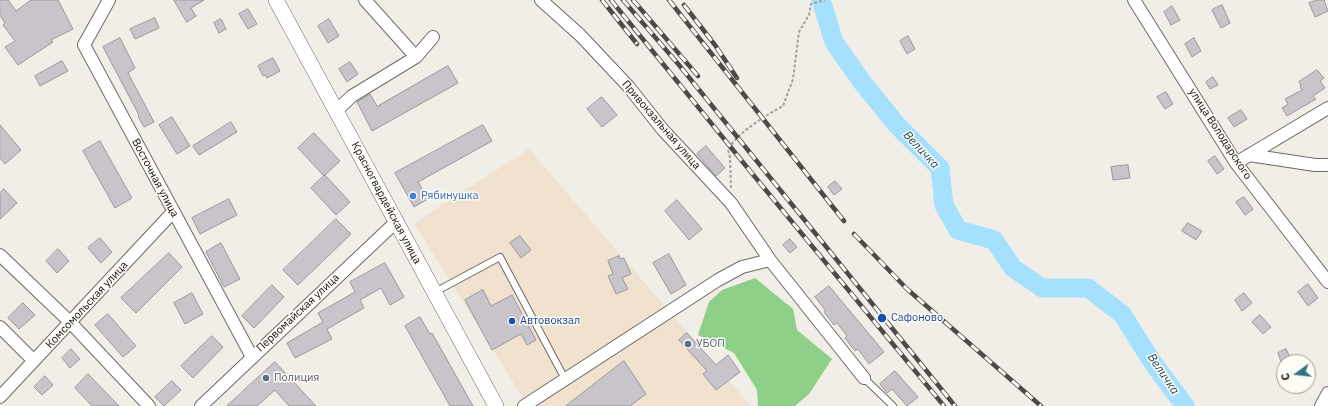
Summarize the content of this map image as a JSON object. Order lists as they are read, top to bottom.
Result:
{
  "streets": {
    "street": [
      "Привокзальная улица",
      "улица Володарского",
      "Восточная улица",
      "Красногвардейская улица",
      "Комсомольская улица",
      "Первомайская улица"
    ]
  },
  "crossings": [
    ["Восточная улица", "Комсомольская улица"],
    ["Восточная улица", "Первомайская улица"],
    ["Красногвардейская улица", "Первомайская улица"]
  ],
  "water": ["Величка"],
  "places": [
    "Рябинушка",
    "Сафоново",
    "Автовокзал",
    "УБОП",
    "Полиция"
  ],
  "north": "left"
}
